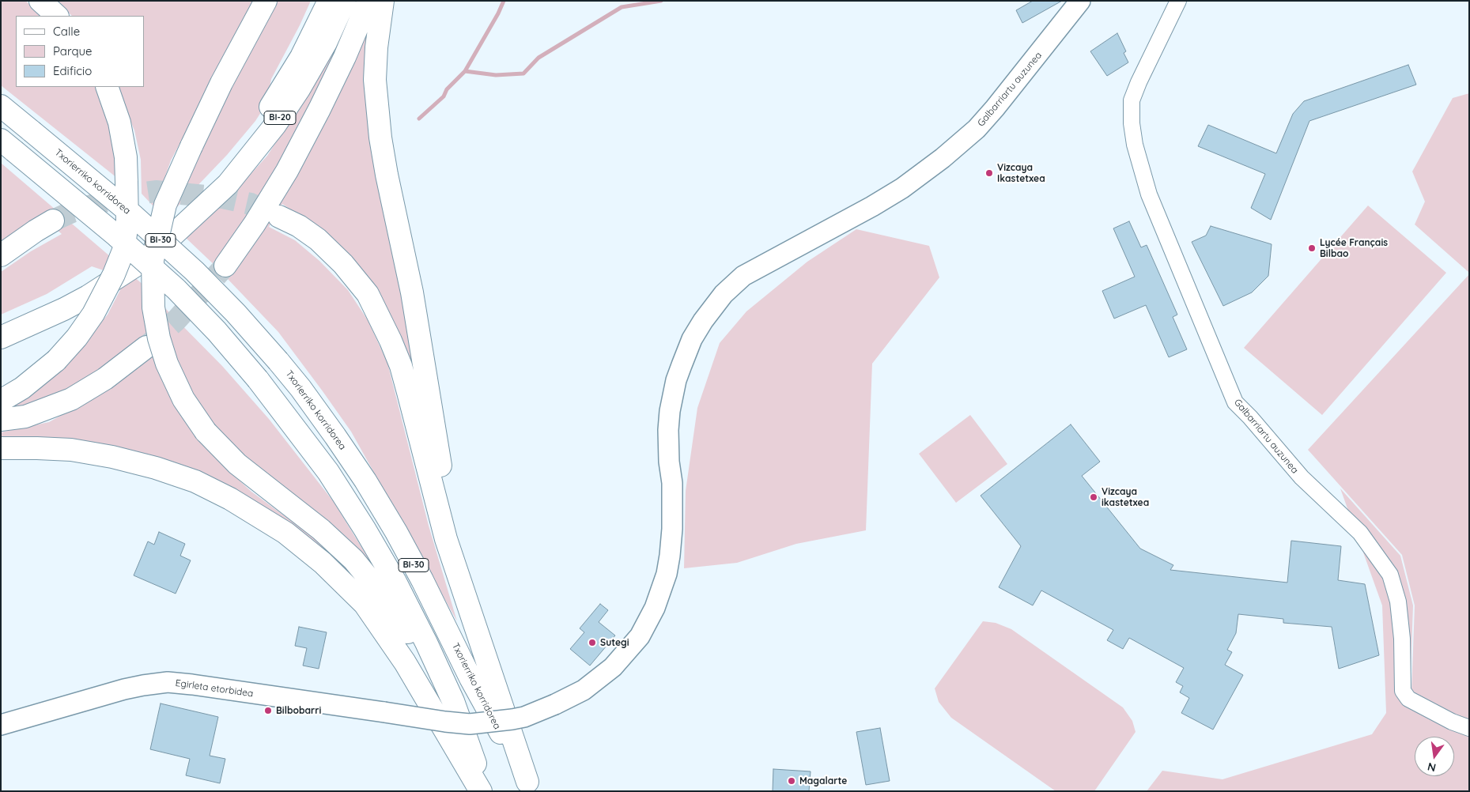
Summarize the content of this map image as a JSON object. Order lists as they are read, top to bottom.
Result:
{
  "streets": {
    "highway": ["BI-20", "Txorierriko korridorea", "BI-30"],
    "street": ["Galbarriartu auzunea", "Egirleta etorbidea"]
  },
  "crossings": [
    ["Galbarriartu auzunea", "Egirleta etorbidea"]
  ],
  "places": [
    "Vizcaya Ikastetxea",
    "Lycée Français Bilbao",
    "Vizcaya ikastetxea",
    "Sutegi",
    "Bilbobarri",
    "Magalarte"
  ],
  "legend": ["Calle", "Parque", "Edificio"],
  "north": "bottom"
}
